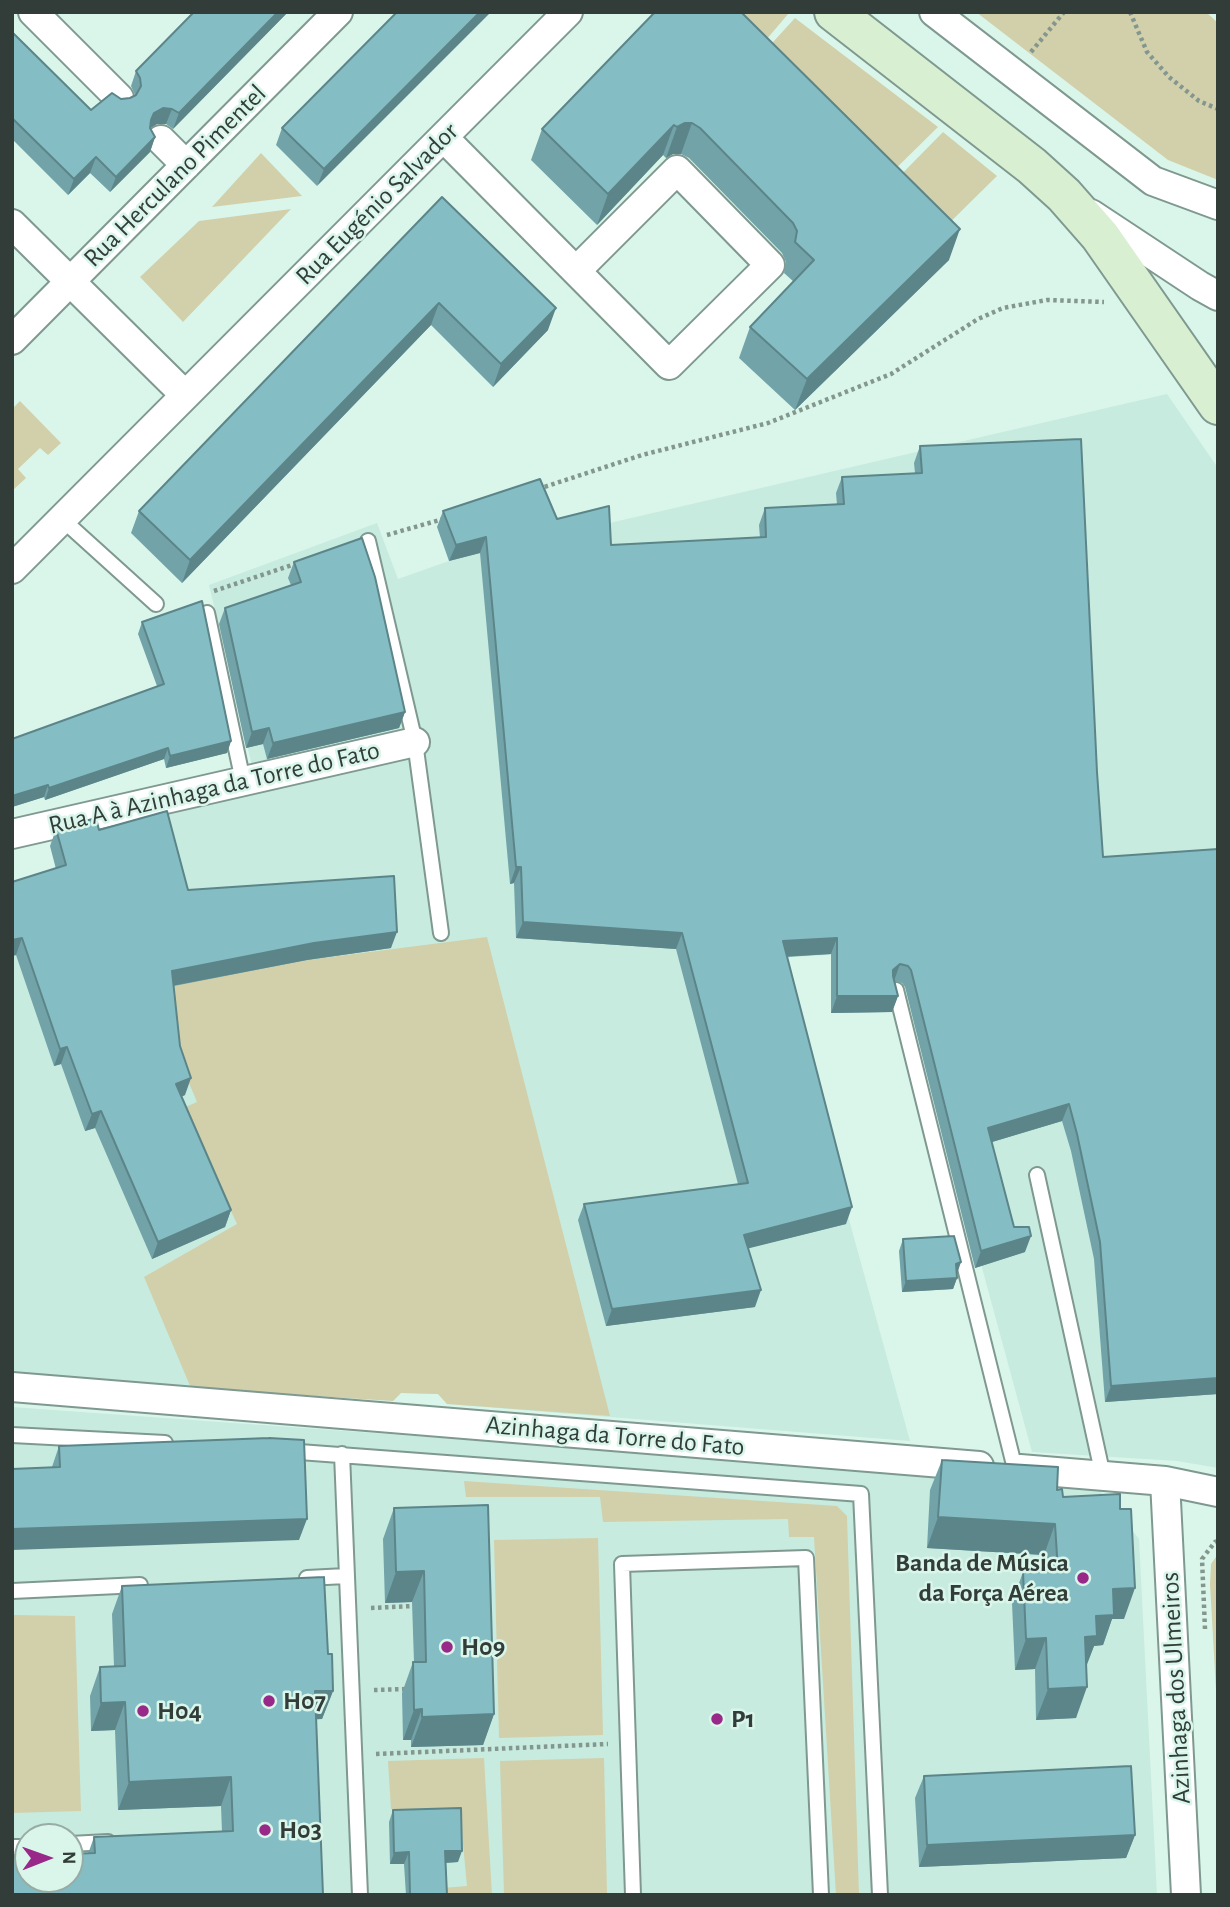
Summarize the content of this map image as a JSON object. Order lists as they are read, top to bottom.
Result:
{
  "streets": {
    "street": [
      "Rua Herculano Pimentel",
      "Rua Eugénio Salvador",
      "Rua A à Azinhaga da Torre do Fato",
      "Azinhaga da Torre do Fato",
      "Azinhaga dos Ulmeiros"
    ]
  },
  "crossings": [
    ["Azinhaga da Torre do Fato", "Azinhaga dos Ulmeiros"]
  ],
  "places": [
    "Banda de Música da Força Aérea",
    "H09",
    "H07",
    "H04",
    "P1",
    "H03"
  ],
  "north": "right"
}
